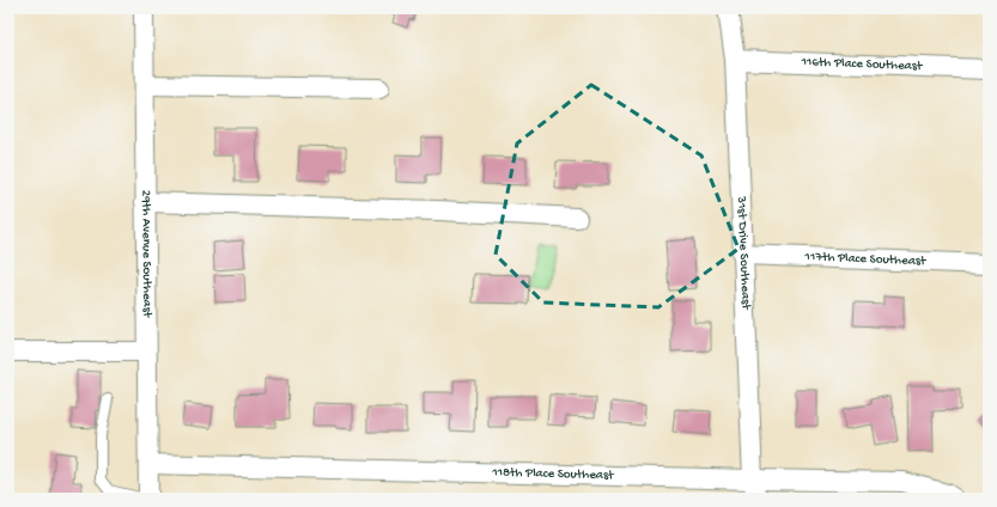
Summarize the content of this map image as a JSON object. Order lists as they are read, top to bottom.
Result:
{
  "streets": {
    "street": [
      "116th Place Southeast",
      "29th Avenue Southeast",
      "31st Drive Southeast",
      "117th Place Southeast",
      "118th Place Southeast"
    ]
  },
  "crossings": [
    ["116th Place Southeast", "31st Drive Southeast"],
    ["29th Avenue Southeast", "118th Place Southeast"],
    ["31st Drive Southeast", "117th Place Southeast"],
    ["31st Drive Southeast", "118th Place Southeast"]
  ]
}
